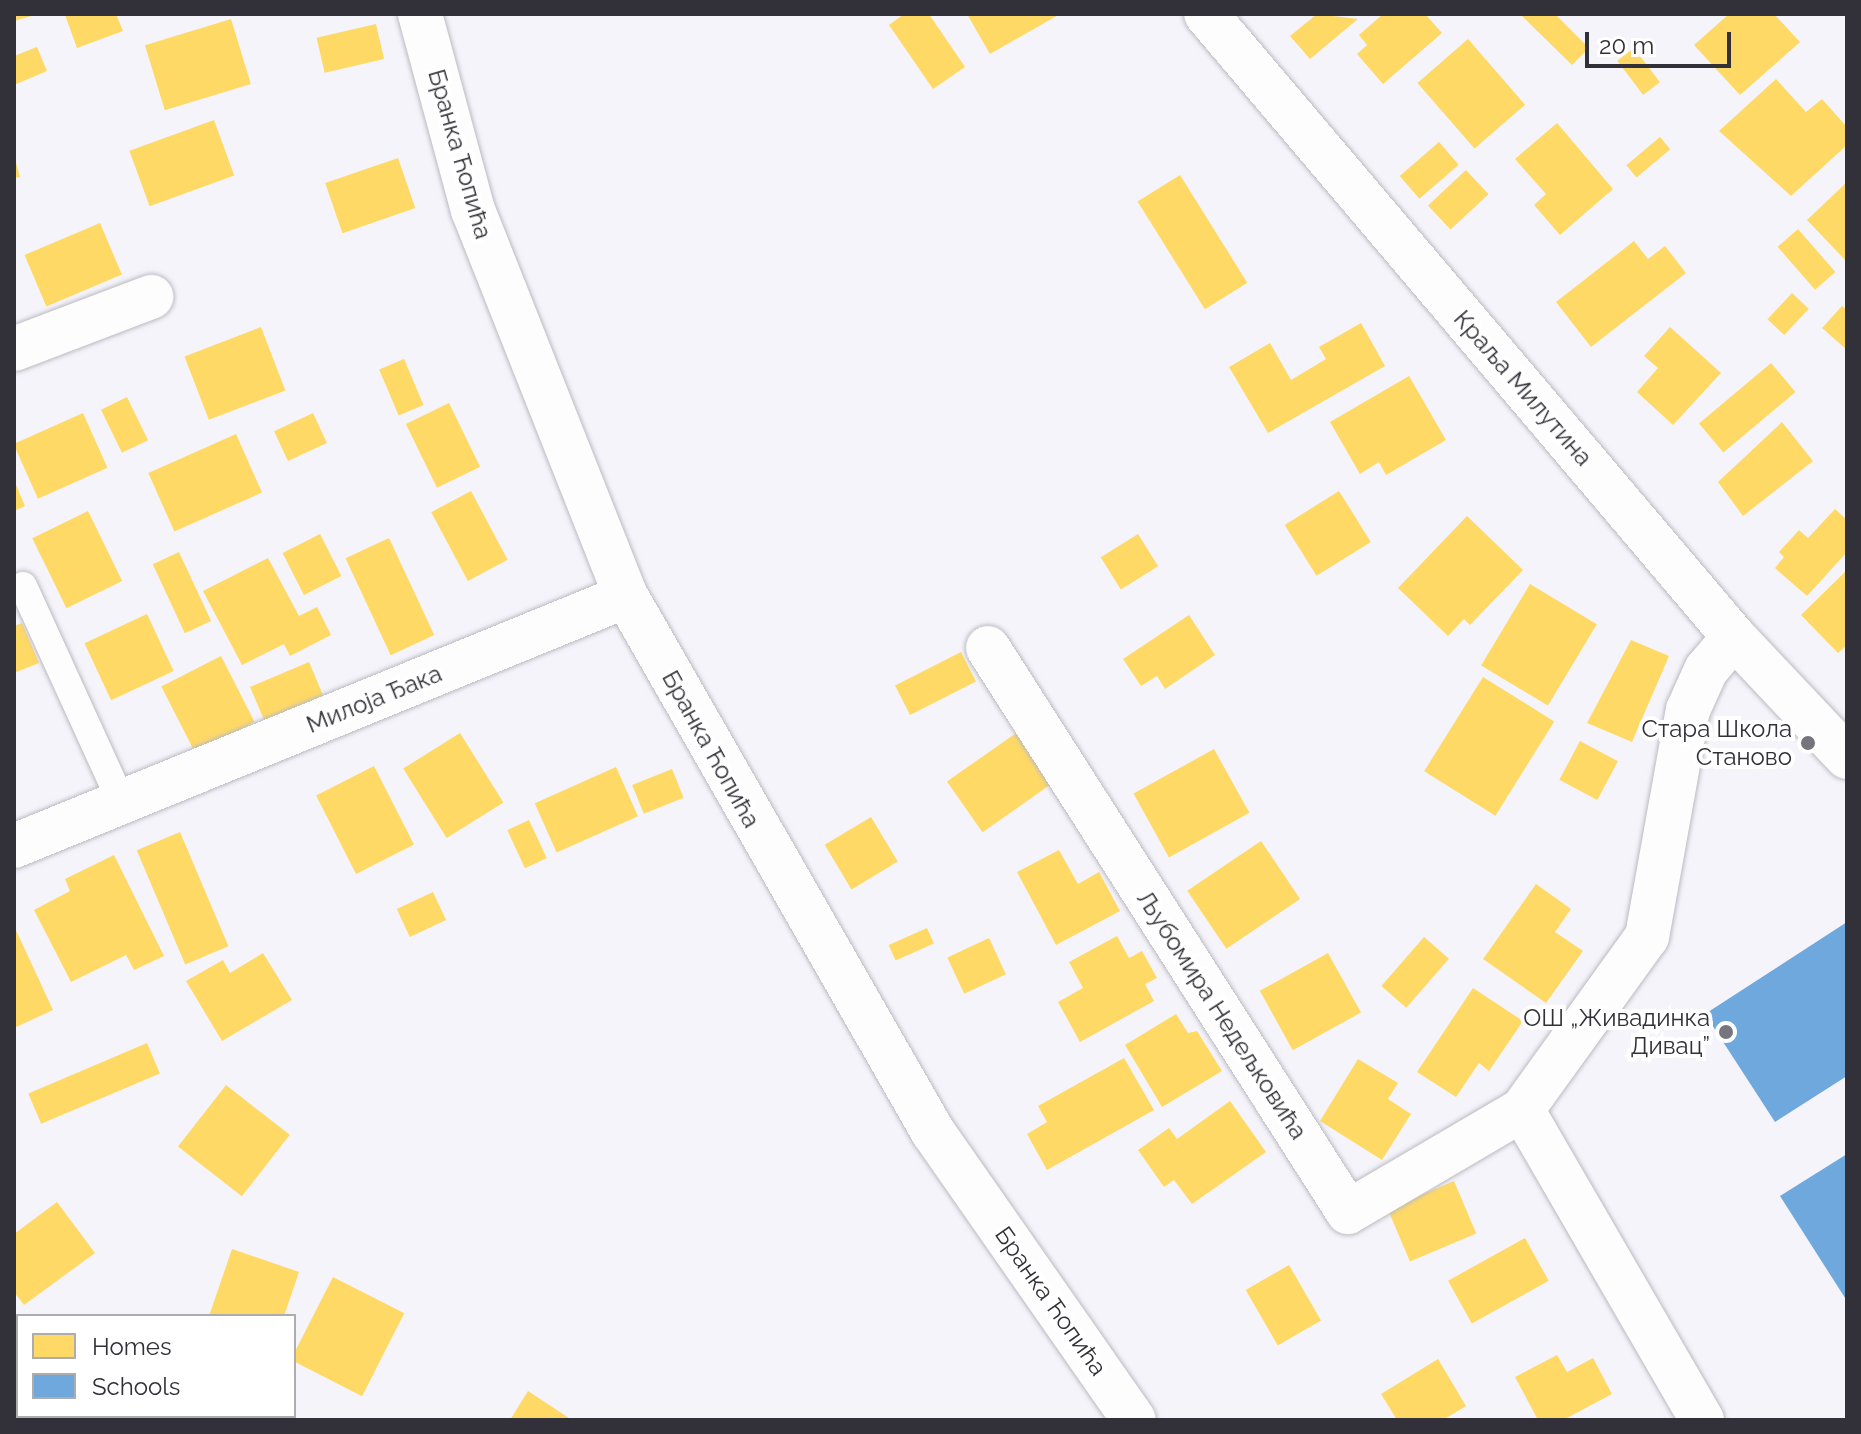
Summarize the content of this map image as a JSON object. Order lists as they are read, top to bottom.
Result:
{
  "streets": {
    "street": [
      "Бранка Ћопића",
      "Краља Милутина",
      "Милоја Ђака",
      "Љубомира Недељковића"
    ]
  },
  "crossings": [
    ["Бранка Ћопића", "Милоја Ђака"],
    ["Краља Милутина", "Љубомира Недељковића"]
  ],
  "places": ["Стара Школа Станово", "ОШ „Живадинка Дивац”"],
  "legend": ["Homes", "Schools"],
  "scale_bar": "20 m"
}
